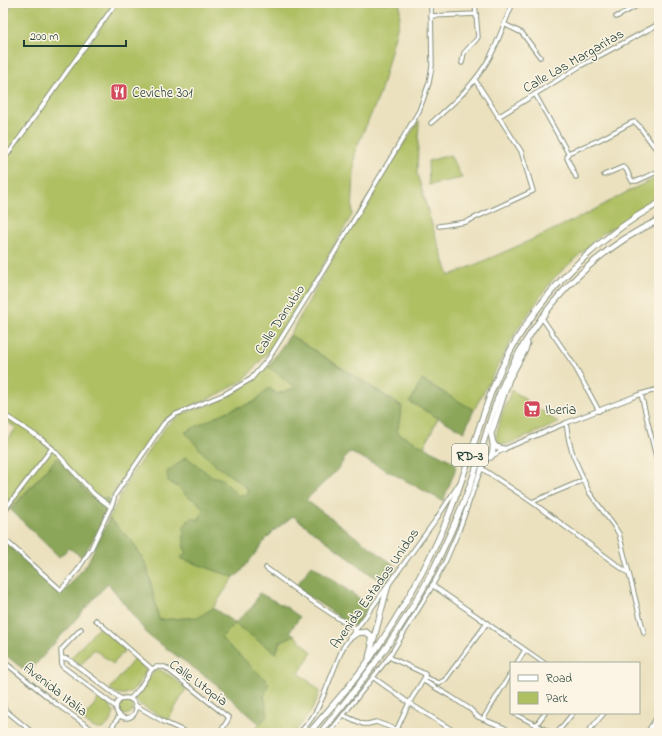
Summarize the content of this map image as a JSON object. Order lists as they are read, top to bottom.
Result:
{
  "streets": {
    "highway": ["RD-3"],
    "street": [
      "Calle Las Margaritas",
      "Calle Danubio",
      "Avenida Estados Unidos",
      "Calle Utopía",
      "Avenida Italia"
    ]
  },
  "crossings": [
    ["RD-3", "Avenida Estados Unidos"]
  ],
  "places": {
    "restaurant": ["Ceviche 301"],
    "supermarket": ["Iberia"]
  },
  "legend": ["Road", "Park"],
  "scale_bar": "200 m"
}
